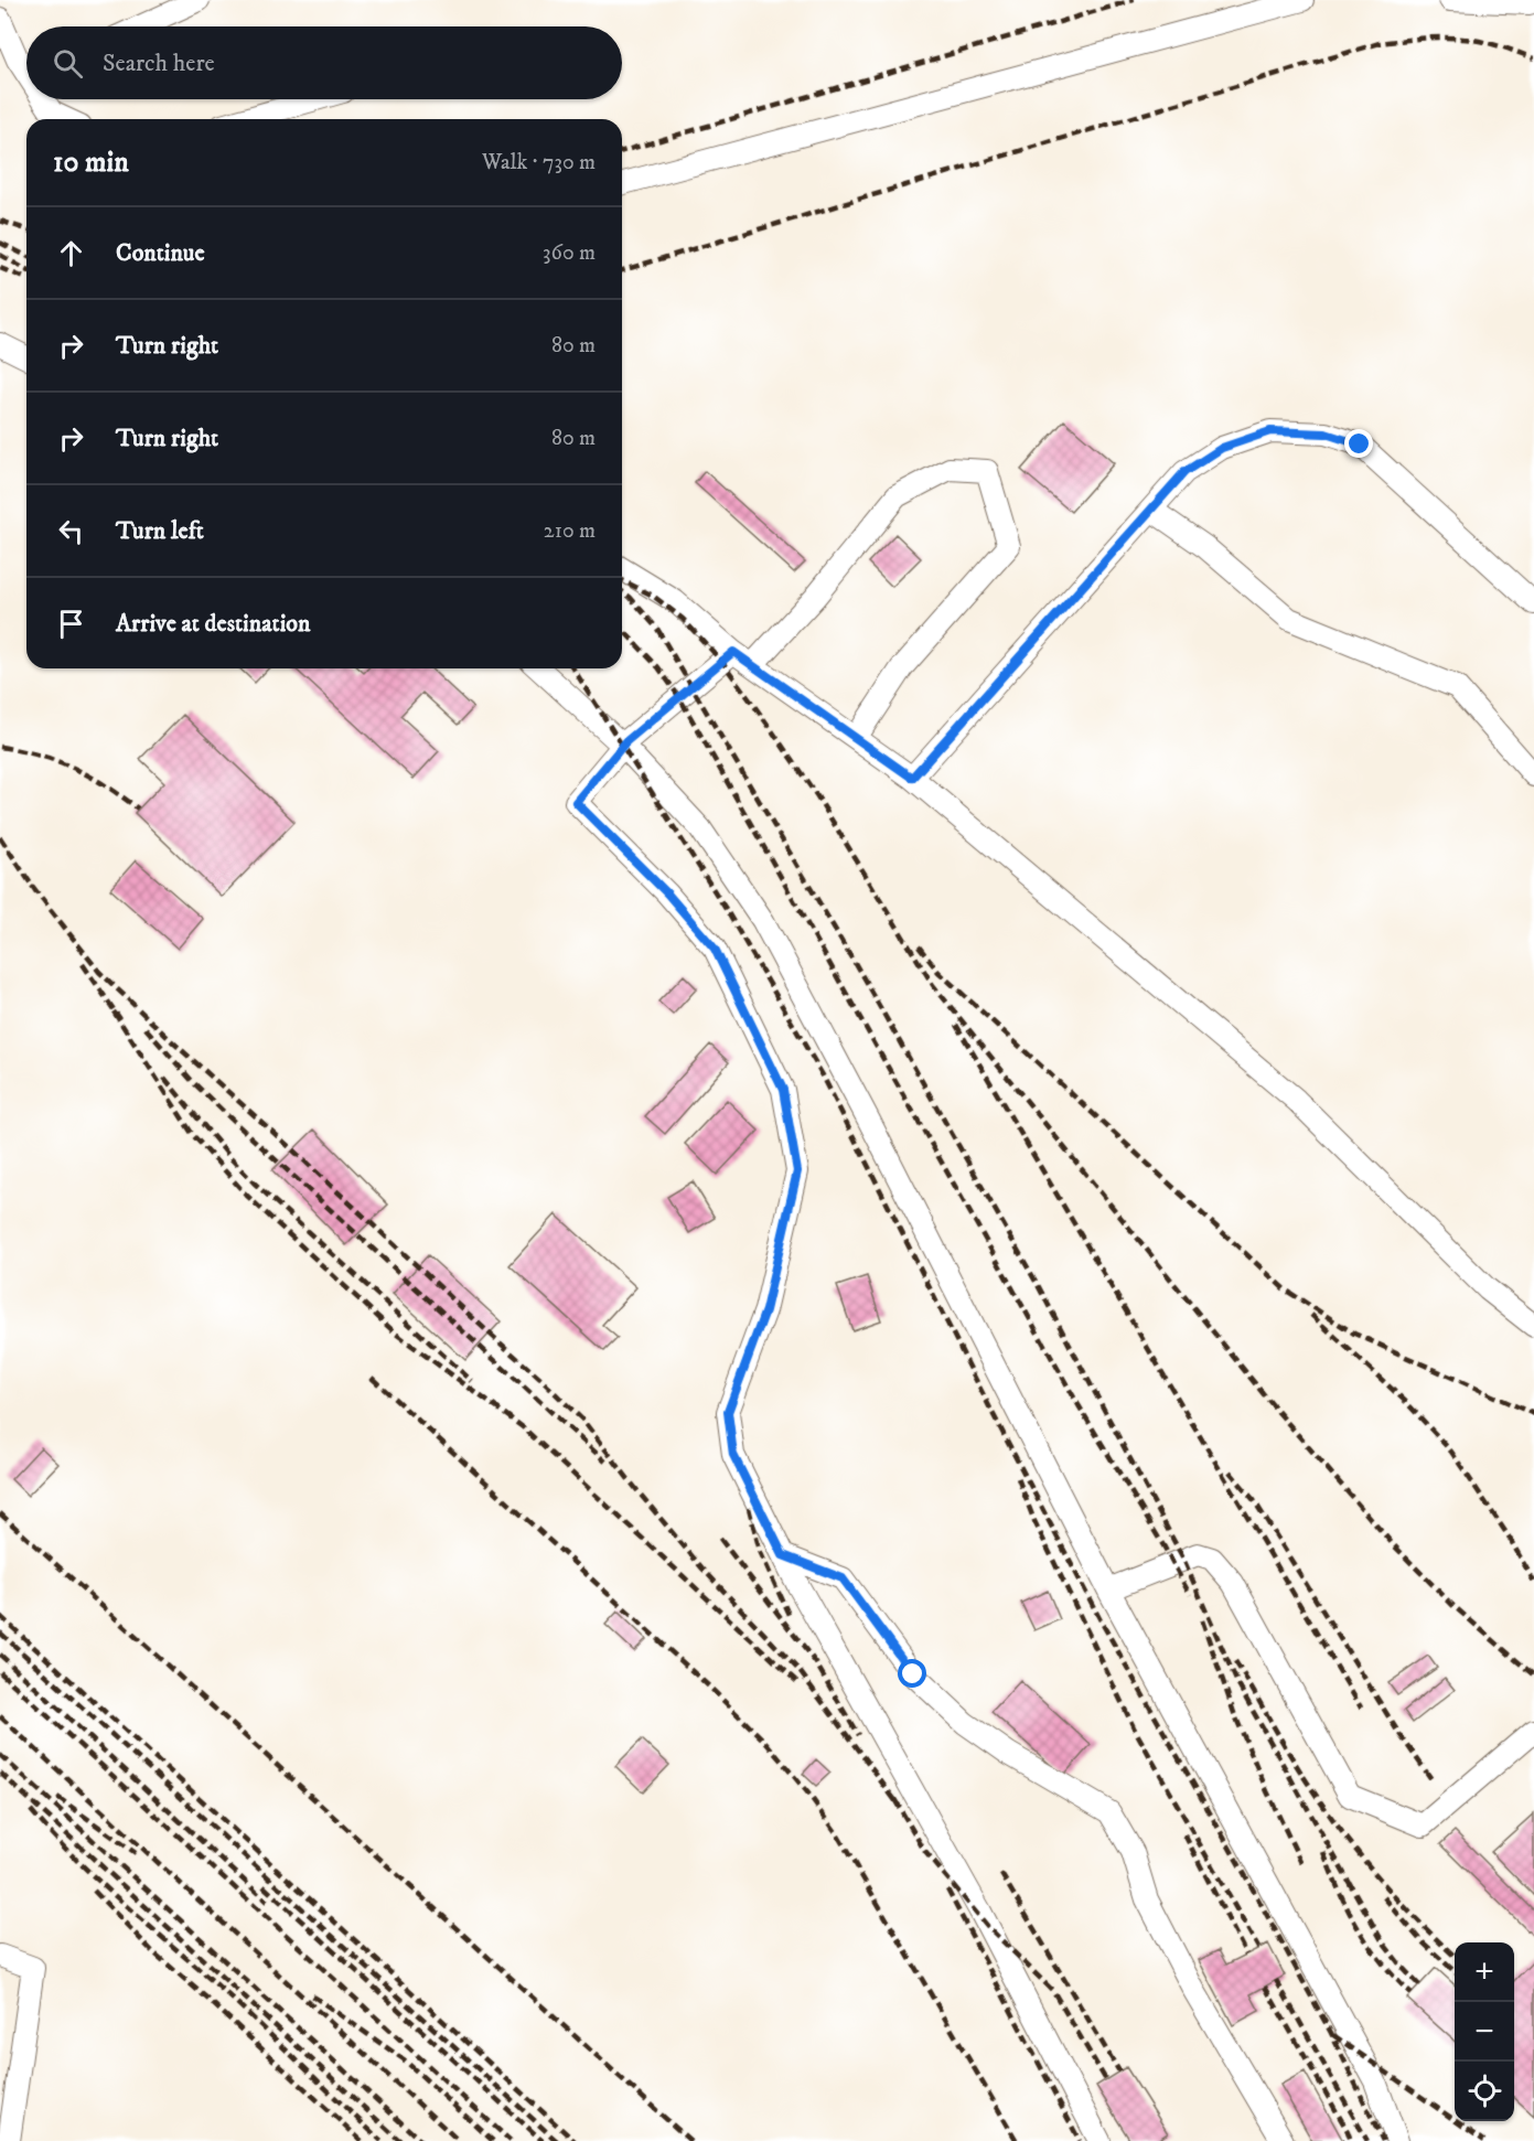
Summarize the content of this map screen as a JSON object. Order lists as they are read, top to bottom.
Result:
{
  "page": {
    "search": "Search here",
    "heading": ["10 min", "Walk · 730 m"],
    "list": [
      ["Continue", "360 m"],
      ["Turn right", "80 m"],
      ["Turn right", "80 m"],
      ["Turn left", "210 m"],
      "Arrive at destination"
    ],
    "map_buttons": ["+", "−"]
  }
}
